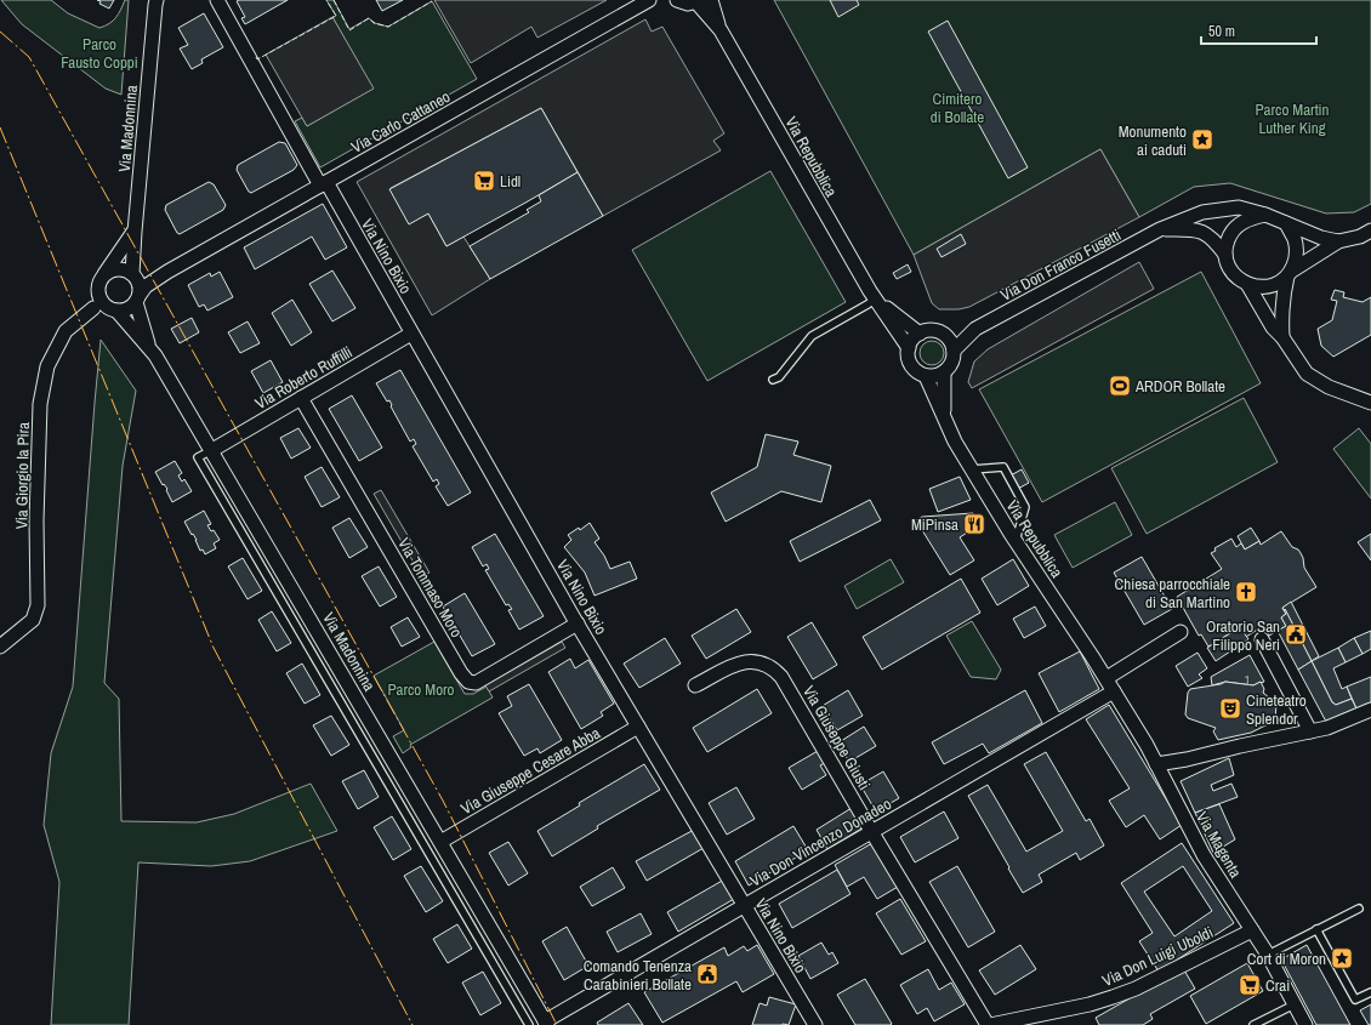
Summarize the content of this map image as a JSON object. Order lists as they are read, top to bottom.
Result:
{
  "streets": {
    "street": [
      "Via Carlo Cattaneo",
      "Via Madonnina",
      "Via Repubblica",
      "Via Nino Bixio",
      "Via Don Franco Fusetti",
      "Via Roberto Ruffilli",
      "Via Giorgio la Pira",
      "Via Tommaso Moro",
      "Via Giuseppe Giusti",
      "Via Giuseppe Cesare Abba",
      "Via Don Vincenzo Donadeo",
      "Via Magenta",
      "Via Don Luigi Uboldi"
    ]
  },
  "crossings": [
    ["Via Carlo Cattaneo", "Via Madonnina"],
    ["Via Carlo Cattaneo", "Via Nino Bixio"],
    ["Via Madonnina", "Via Roberto Ruffilli"],
    ["Via Madonnina", "Via Giuseppe Cesare Abba"],
    ["Via Madonnina", "Via Don Vincenzo Donadeo"],
    ["Via Repubblica", "Via Don Franco Fusetti"],
    ["Via Repubblica", "Via Magenta"],
    ["Via Nino Bixio", "Via Roberto Ruffilli"],
    ["Via Nino Bixio", "Via Tommaso Moro"],
    ["Via Nino Bixio", "Via Giuseppe Cesare Abba"],
    ["Via Nino Bixio", "Via Don Vincenzo Donadeo"],
    ["Via Roberto Ruffilli", "Via Tommaso Moro"],
    ["Via Giuseppe Giusti", "Via Don Vincenzo Donadeo"],
    ["Via Giuseppe Giusti", "Via Don Luigi Uboldi"],
    ["Via Don Vincenzo Donadeo", "Via Magenta"],
    ["Via Magenta", "Via Don Luigi Uboldi"]
  ],
  "parks": [
    "Parco Fausto Coppi",
    "Cimitero di Bollate",
    "Parco Martin Luther King",
    "Parco Moro"
  ],
  "places": {
    "place": ["Monumento ai caduti", "Cort di Moron"],
    "supermarket": ["Lidl", "Crai"],
    "sports": ["ARDOR Bollate"],
    "restaurant": ["MiPinsa"],
    "church": ["Chiesa parrocchiale di San Martino"],
    "public building": ["Oratorio San Filippo Neri", "Comando Tenenza Carabinieri Bollate"],
    "theatre": ["Cineteatro Splendor"]
  },
  "house_numbers": ["1"],
  "scale_bar": "50 m"
}
